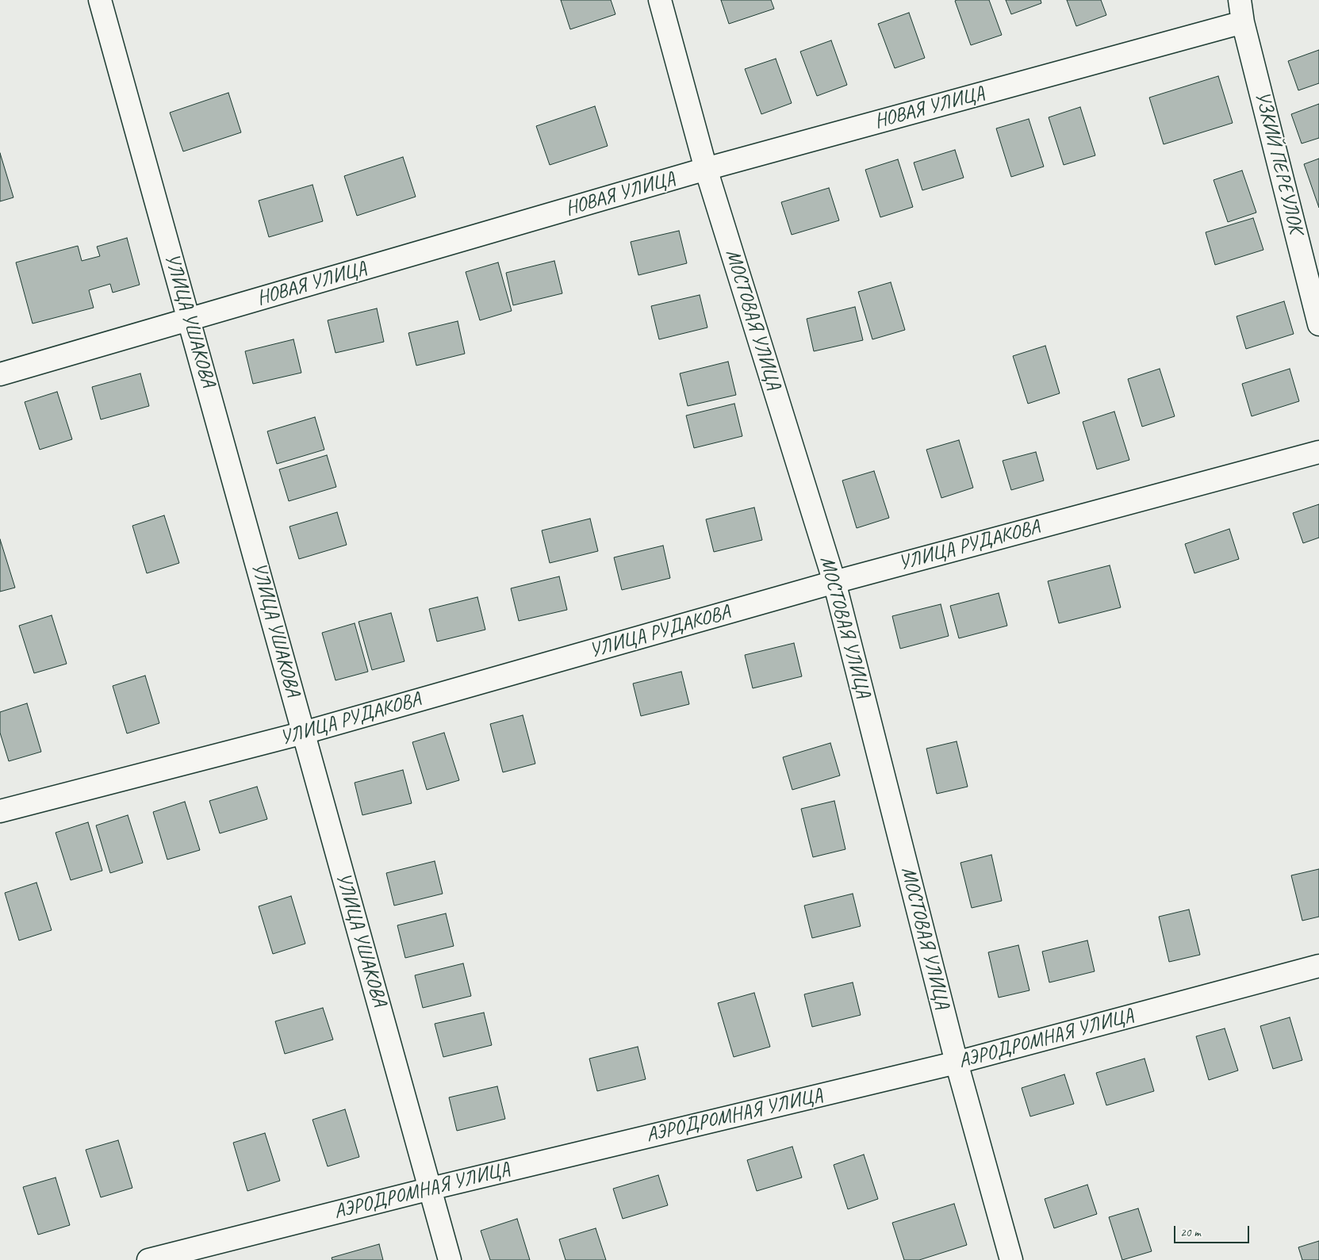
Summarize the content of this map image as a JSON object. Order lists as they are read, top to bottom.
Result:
{
  "streets": {
    "street": [
      "НОВАЯ УЛИЦА",
      "УЗКИЙ ПЕРЕУЛОК",
      "МОСТОВАЯ УЛИЦА",
      "УЛИЦА УШАКОВА",
      "УЛИЦА РУДАКОВА",
      "АЭРОДРОМНАЯ УЛИЦА"
    ]
  },
  "crossings": [
    ["НОВАЯ УЛИЦА", "УЗКИЙ ПЕРЕУЛОК"],
    ["НОВАЯ УЛИЦА", "МОСТОВАЯ УЛИЦА"],
    ["НОВАЯ УЛИЦА", "УЛИЦА УШАКОВА"],
    ["МОСТОВАЯ УЛИЦА", "УЛИЦА РУДАКОВА"],
    ["МОСТОВАЯ УЛИЦА", "АЭРОДРОМНАЯ УЛИЦА"],
    ["УЛИЦА УШАКОВА", "УЛИЦА РУДАКОВА"],
    ["УЛИЦА УШАКОВА", "АЭРОДРОМНАЯ УЛИЦА"]
  ],
  "scale_bar": "20 m"
}
